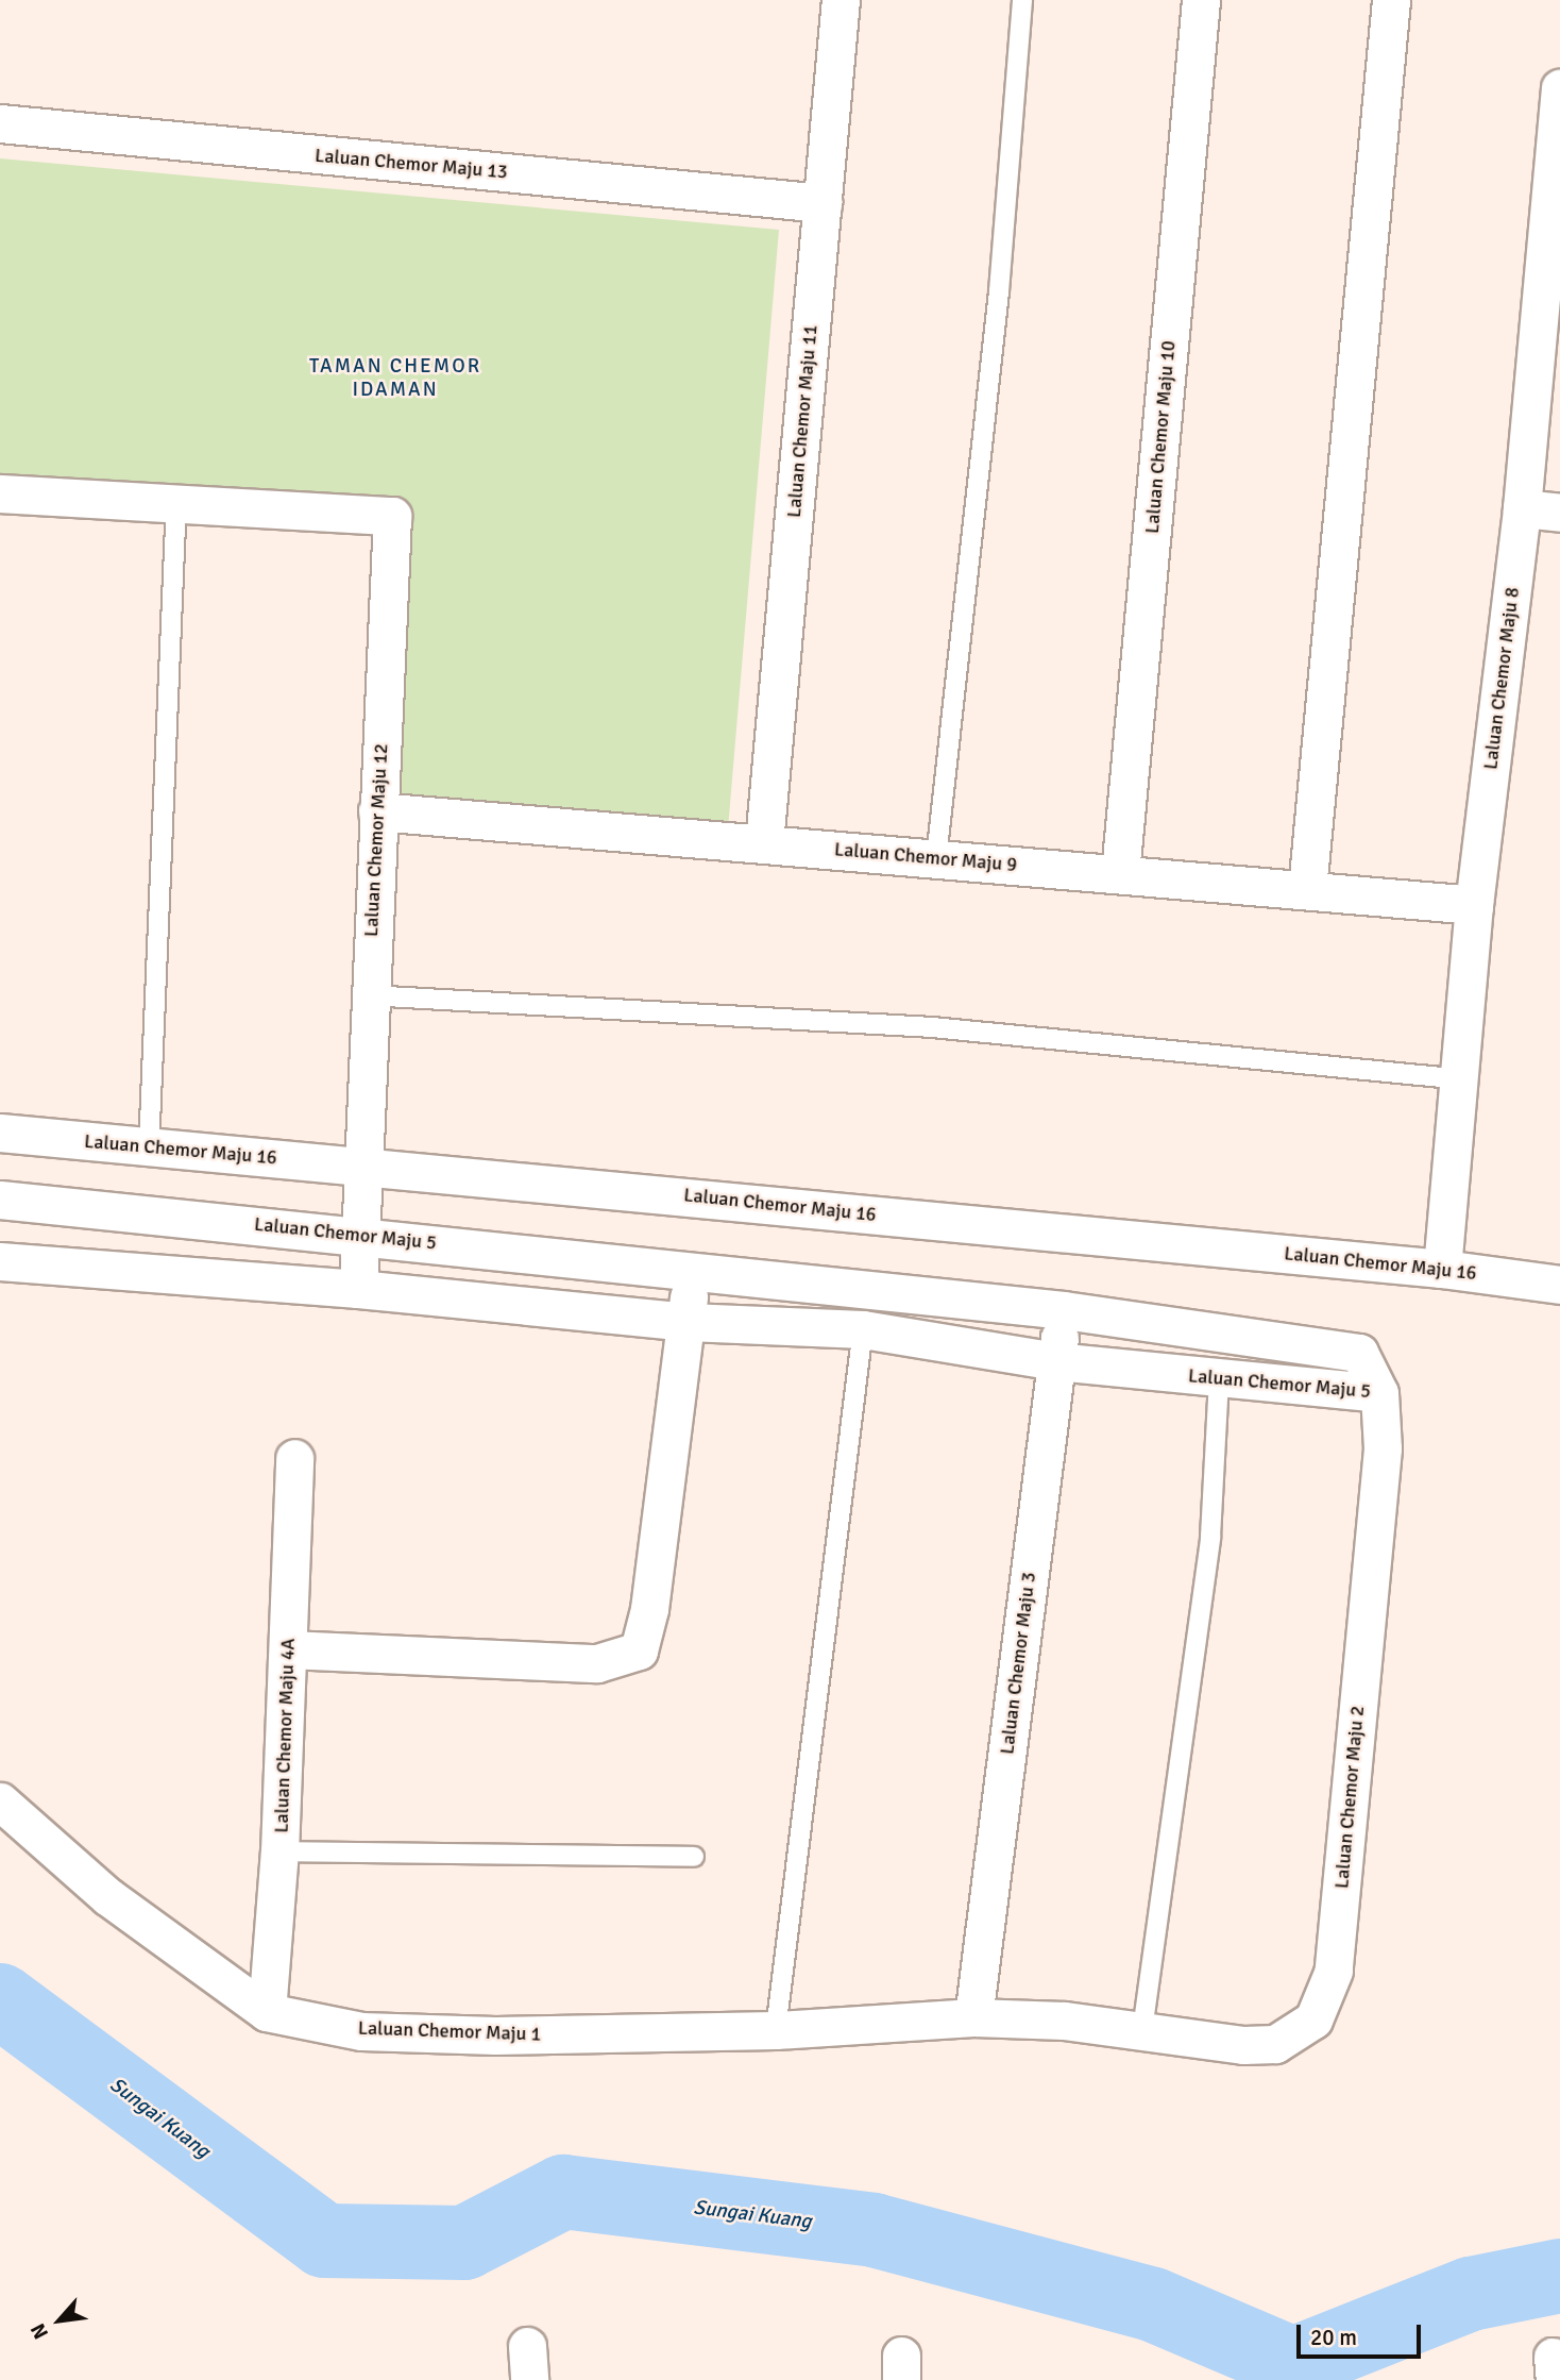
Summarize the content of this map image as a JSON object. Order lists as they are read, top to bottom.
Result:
{
  "streets": {
    "street": [
      "Laluan Chemor Maju 13",
      "Laluan Chemor Maju 11",
      "Laluan Chemor Maju 10",
      "Laluan Chemor Maju 8",
      "Laluan Chemor Maju 12",
      "Laluan Chemor Maju 9",
      "Laluan Chemor Maju 16",
      "Laluan Chemor Maju 5",
      "Laluan Chemor Maju 3",
      "Laluan Chemor Maju 4A",
      "Laluan Chemor Maju 2",
      "Laluan Chemor Maju 1"
    ]
  },
  "crossings": [
    ["Laluan Chemor Maju 13", "Laluan Chemor Maju 11"],
    ["Laluan Chemor Maju 11", "Laluan Chemor Maju 9"],
    ["Laluan Chemor Maju 10", "Laluan Chemor Maju 9"],
    ["Laluan Chemor Maju 8", "Laluan Chemor Maju 9"],
    ["Laluan Chemor Maju 8", "Laluan Chemor Maju 16"],
    ["Laluan Chemor Maju 12", "Laluan Chemor Maju 9"],
    ["Laluan Chemor Maju 12", "Laluan Chemor Maju 16"],
    ["Laluan Chemor Maju 12", "Laluan Chemor Maju 5"],
    ["Laluan Chemor Maju 5", "Laluan Chemor Maju 3"],
    ["Laluan Chemor Maju 5", "Laluan Chemor Maju 2"],
    ["Laluan Chemor Maju 3", "Laluan Chemor Maju 2"],
    ["Laluan Chemor Maju 3", "Laluan Chemor Maju 1"],
    ["Laluan Chemor Maju 4A", "Laluan Chemor Maju 1"],
    ["Laluan Chemor Maju 2", "Laluan Chemor Maju 1"]
  ],
  "districts": ["TAMAN CHEMOR IDAMAN"],
  "water": ["Sungai Kuang"],
  "scale_bar": "20 m",
  "north": "bottom left"
}
